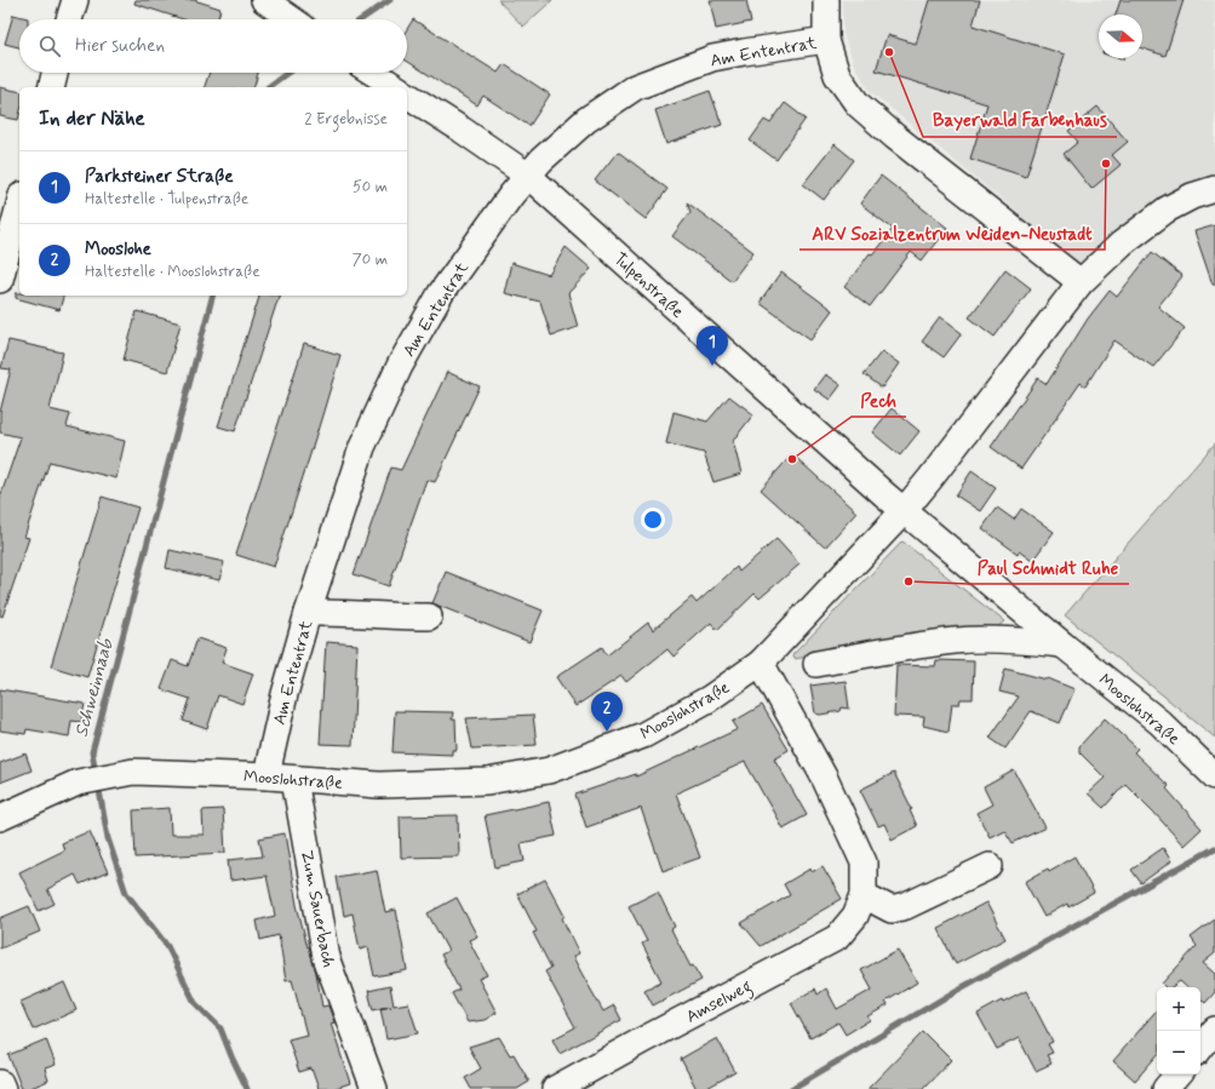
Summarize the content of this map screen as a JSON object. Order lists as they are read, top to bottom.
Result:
{
  "streets": {
    "street": [
      "Am Ententrat",
      "Tulpenstraße",
      "Mooslohstraße",
      "Zum Sauerbach",
      "Amselweg"
    ]
  },
  "crossings": [
    ["Am Ententrat", "Tulpenstraße"],
    ["Am Ententrat", "Mooslohstraße"],
    ["Tulpenstraße", "Mooslohstraße"],
    ["Mooslohstraße", "Zum Sauerbach"],
    ["Mooslohstraße", "Amselweg"]
  ],
  "water": ["Schweinnaab"],
  "places": [
    "Bayerwald Farbenhaus",
    "ARV Sozialzentrum Weiden-Neustadt",
    "Pech",
    "Paul Schmidt Ruhe"
  ],
  "north": "right",
  "page": {
    "search": "Hier suchen",
    "heading": ["In der Nähe", "2 Ergebnisse"],
    "list": [
      {
        "mark": "1",
        "name": "Parksteiner Straße",
        "note": "Haltestelle · Tulpenstraße",
        "value": "50 m"
      },
      {
        "mark": "2",
        "name": "Mooslohe",
        "note": "Haltestelle · Mooslohstraße",
        "value": "70 m"
      }
    ],
    "pins": ["1", "2"],
    "map_buttons": ["+", "−"]
  }
}
